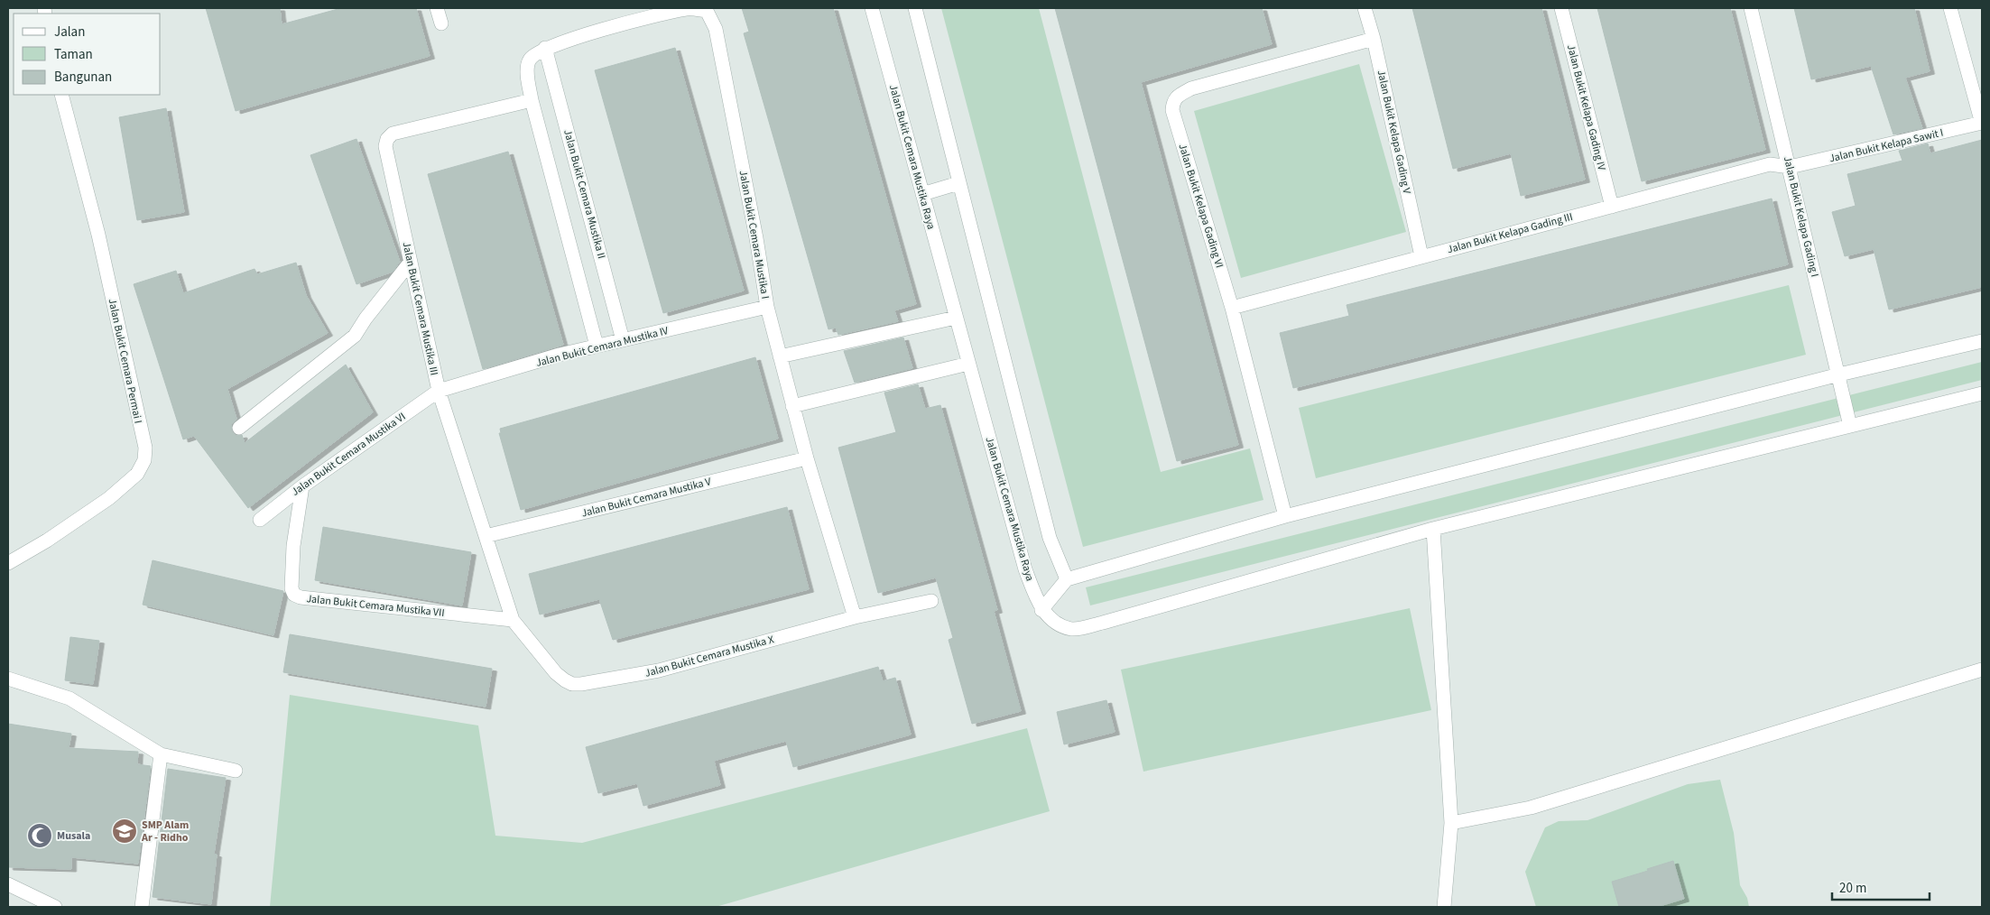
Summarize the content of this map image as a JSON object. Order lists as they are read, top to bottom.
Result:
{
  "streets": {
    "street": [
      "Jalan Bukit Kelapa Gading IV",
      "Jalan Bukit Kelapa Gading V",
      "Jalan Bukit Kelapa Sawit I",
      "Jalan Bukit Cemara Mustika Raya",
      "Jalan Bukit Cemara Mustika II",
      "Jalan Bukit Kelapa Gading VI",
      "Jalan Bukit Kelapa Gading I",
      "Jalan Bukit Kelapa Gading III",
      "Jalan Bukit Cemara Mustika I",
      "Jalan Bukit Cemara Mustika III",
      "Jalan Bukit Cemara Mustika IV",
      "Jalan Bukit Cemara Permai I",
      "Jalan Bukit Cemara Mustika VI",
      "Jalan Bukit Cemara Mustika V",
      "Jalan Bukit Cemara Mustika VII",
      "Jalan Bukit Cemara Mustika X"
    ]
  },
  "crossings": [
    ["Jalan Bukit Kelapa Gading IV", "Jalan Bukit Kelapa Gading III"],
    ["Jalan Bukit Kelapa Gading V", "Jalan Bukit Kelapa Gading VI"],
    ["Jalan Bukit Kelapa Gading V", "Jalan Bukit Kelapa Gading III"],
    ["Jalan Bukit Kelapa Sawit I", "Jalan Bukit Kelapa Gading I"],
    ["Jalan Bukit Kelapa Sawit I", "Jalan Bukit Kelapa Gading III"],
    ["Jalan Bukit Cemara Mustika II", "Jalan Bukit Cemara Mustika I"],
    ["Jalan Bukit Cemara Mustika II", "Jalan Bukit Cemara Mustika IV"],
    ["Jalan Bukit Kelapa Gading VI", "Jalan Bukit Kelapa Gading III"],
    ["Jalan Bukit Kelapa Gading I", "Jalan Bukit Kelapa Gading III"],
    ["Jalan Bukit Cemara Mustika I", "Jalan Bukit Cemara Mustika IV"],
    ["Jalan Bukit Cemara Mustika I", "Jalan Bukit Cemara Mustika V"],
    ["Jalan Bukit Cemara Mustika I", "Jalan Bukit Cemara Mustika X"],
    ["Jalan Bukit Cemara Mustika III", "Jalan Bukit Cemara Mustika IV"],
    ["Jalan Bukit Cemara Mustika III", "Jalan Bukit Cemara Mustika VI"],
    ["Jalan Bukit Cemara Mustika III", "Jalan Bukit Cemara Mustika V"],
    ["Jalan Bukit Cemara Mustika III", "Jalan Bukit Cemara Mustika VII"],
    ["Jalan Bukit Cemara Mustika III", "Jalan Bukit Cemara Mustika X"],
    ["Jalan Bukit Cemara Mustika IV", "Jalan Bukit Cemara Mustika VI"],
    ["Jalan Bukit Cemara Mustika VI", "Jalan Bukit Cemara Mustika VII"],
    ["Jalan Bukit Cemara Mustika VII", "Jalan Bukit Cemara Mustika X"]
  ],
  "places": {
    "school or university": ["SMP Alam Ar - Ridho"],
    "mosque": ["Musala"]
  },
  "legend": ["Jalan", "Taman", "Bangunan"],
  "scale_bar": "20 m"
}
